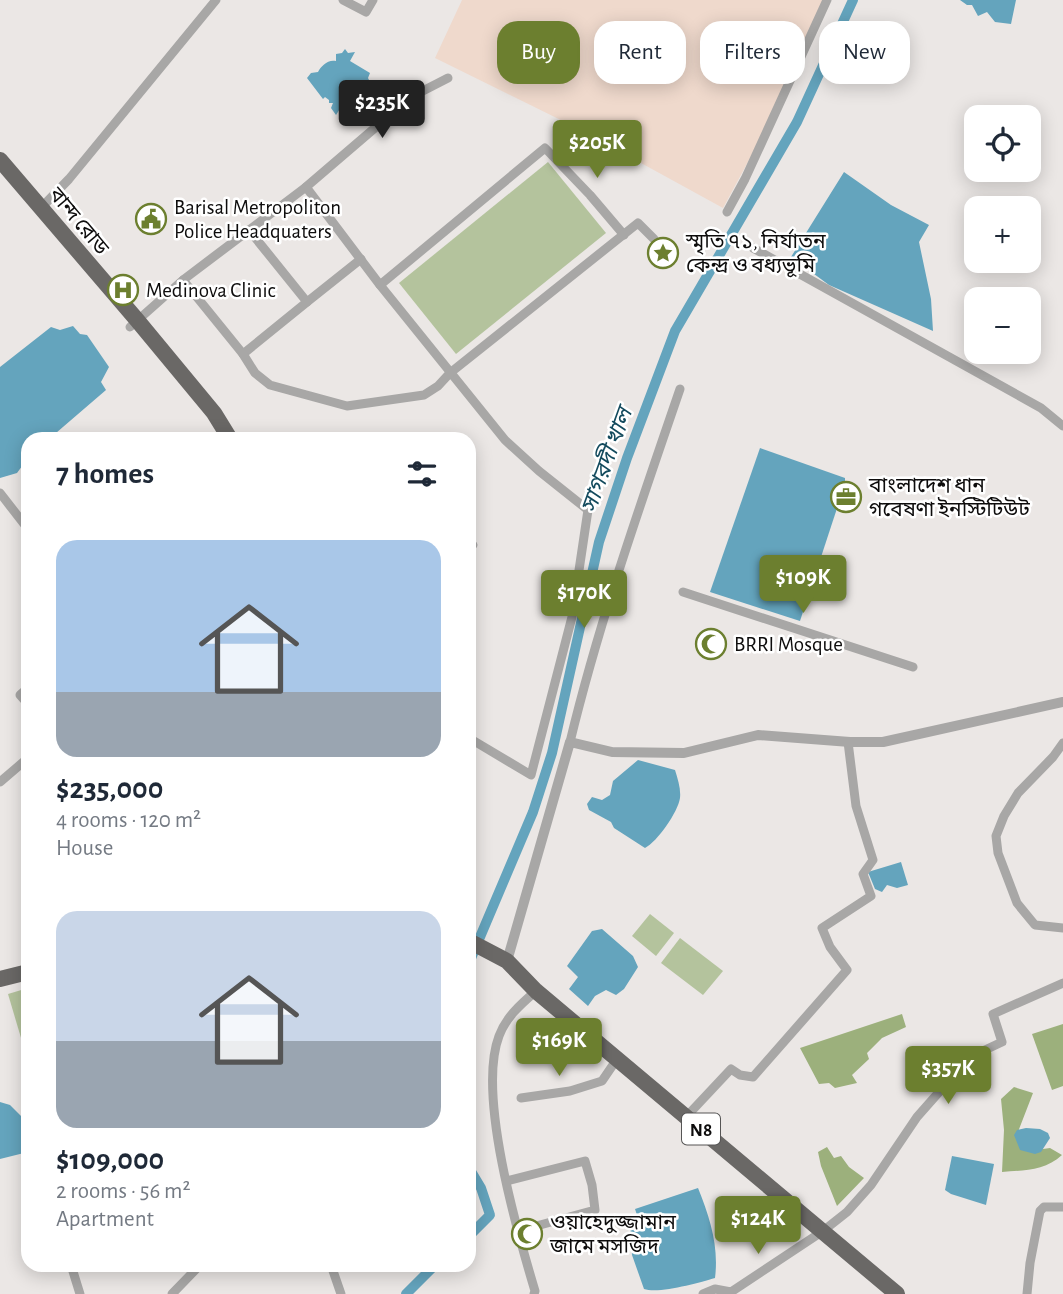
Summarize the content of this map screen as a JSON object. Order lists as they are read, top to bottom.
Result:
{
  "streets": {
    "highway": ["বান্দ রোড", "N8"]
  },
  "water": ["সাগরদী খাল"],
  "places": {
    "public building": ["Barisal Metropoliton Police Headquaters"],
    "place": ["স্মৃতি ৭১, নির্যাতন কেন্দ্র ও বধ্যভূমি"],
    "hospital": ["Medinova Clinic"],
    "office": ["বাংলাদেশ ধান গবেষণা ইনস্টিটিউট"],
    "mosque": ["BRRI Mosque", "ওয়াহেদুজ্জামান জামে মসজিদ"]
  },
  "page": {
    "chip": [
      "Buy",
      "Rent",
      "Filters",
      "New"
    ],
    "price": [
      "$235K",
      "$205K",
      "$109K",
      "$170K",
      "$169K",
      "$357K",
      "$124K"
    ],
    "map_buttons": ["+", "−"],
    "heading": "7 homes",
    "list": [
      {
        "name": "$235,000",
        "note": "4 rooms · 120 m² · House"
      },
      {
        "name": "$109,000",
        "note": "2 rooms · 56 m² · Apartment"
      }
    ]
  }
}
